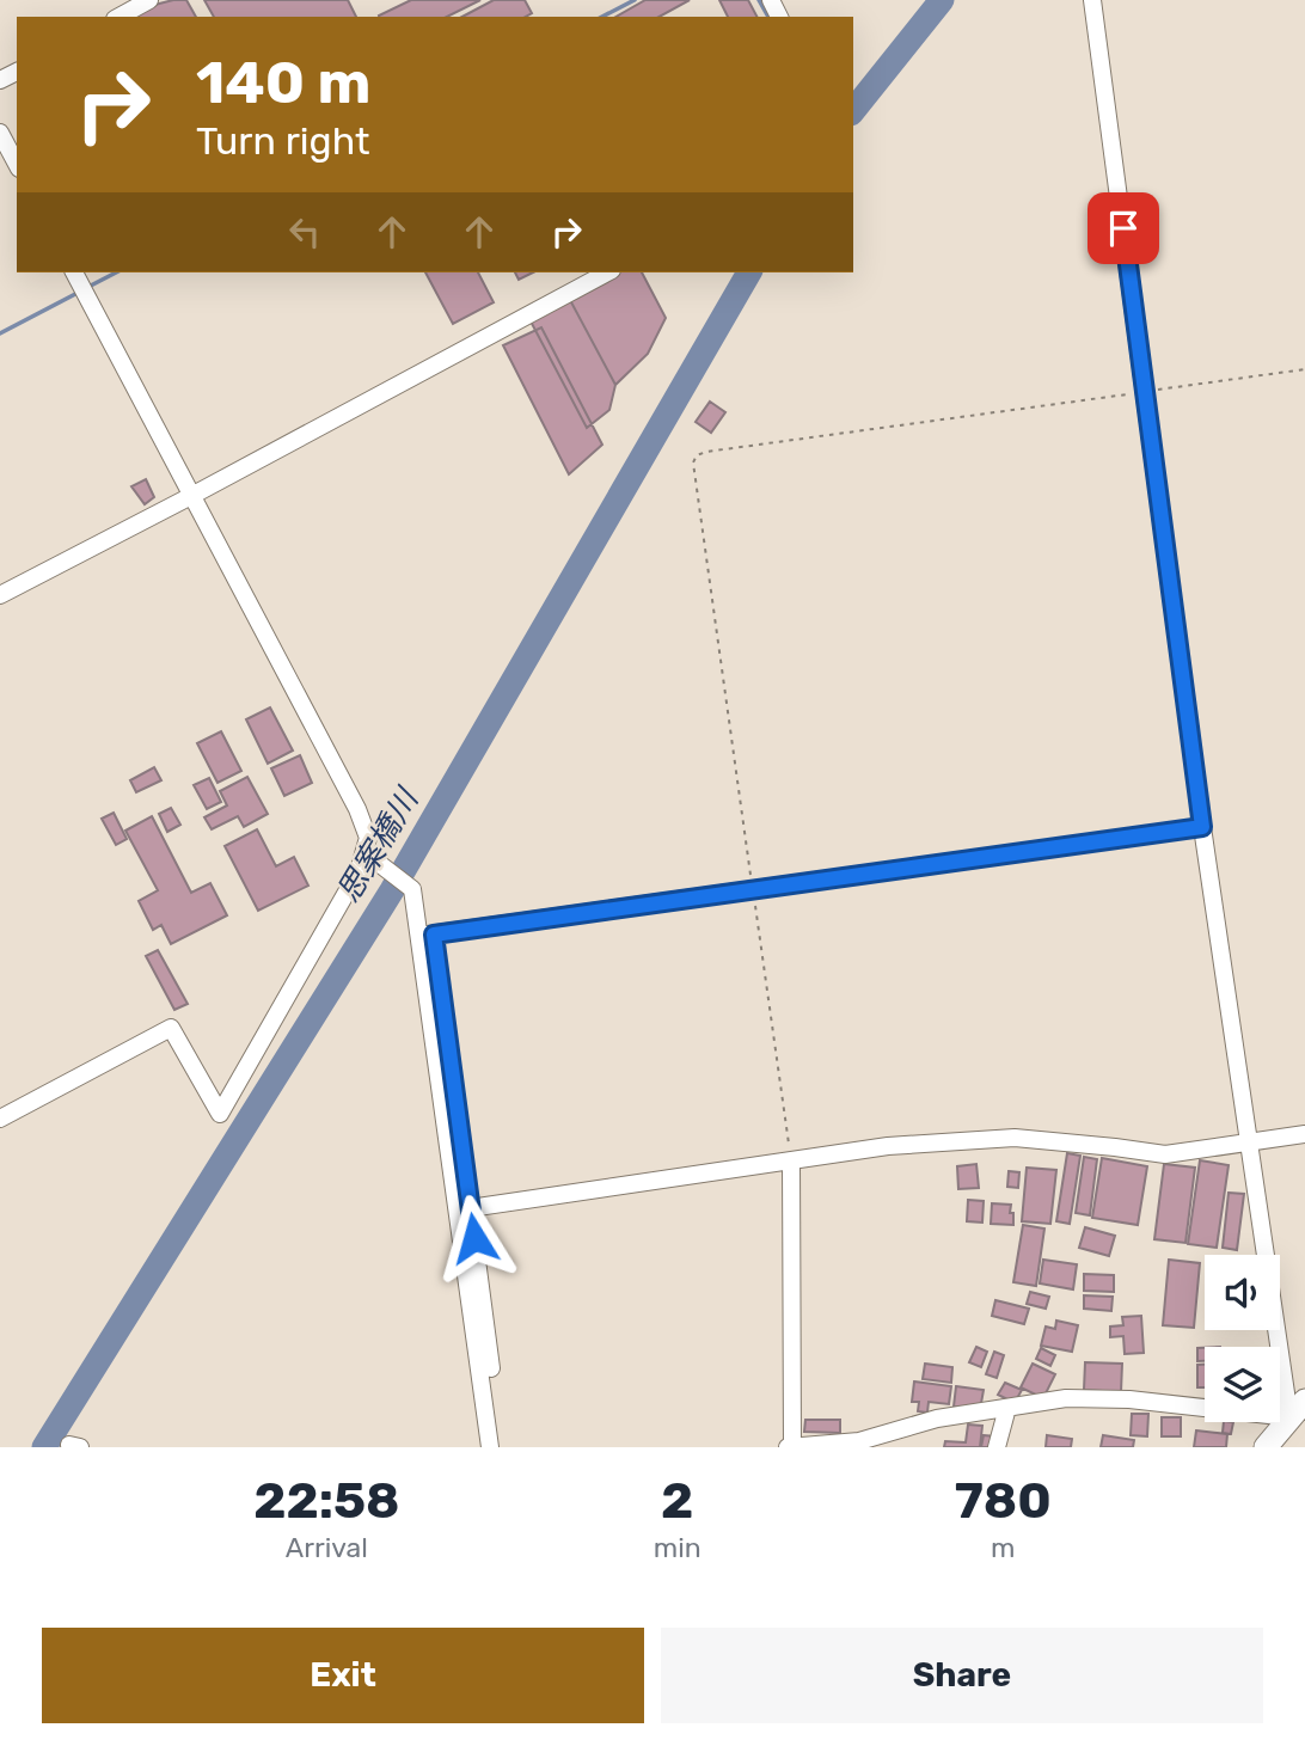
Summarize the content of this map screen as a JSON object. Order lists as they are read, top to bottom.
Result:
{
  "water": ["思案橋川"],
  "page": {
    "turn": ["140 m", "Turn right"],
    "eta": [
      "22:58",
      "Arrival",
      "2",
      "min",
      "780",
      "m"
    ],
    "buttons": ["Exit", "Share"]
  }
}
